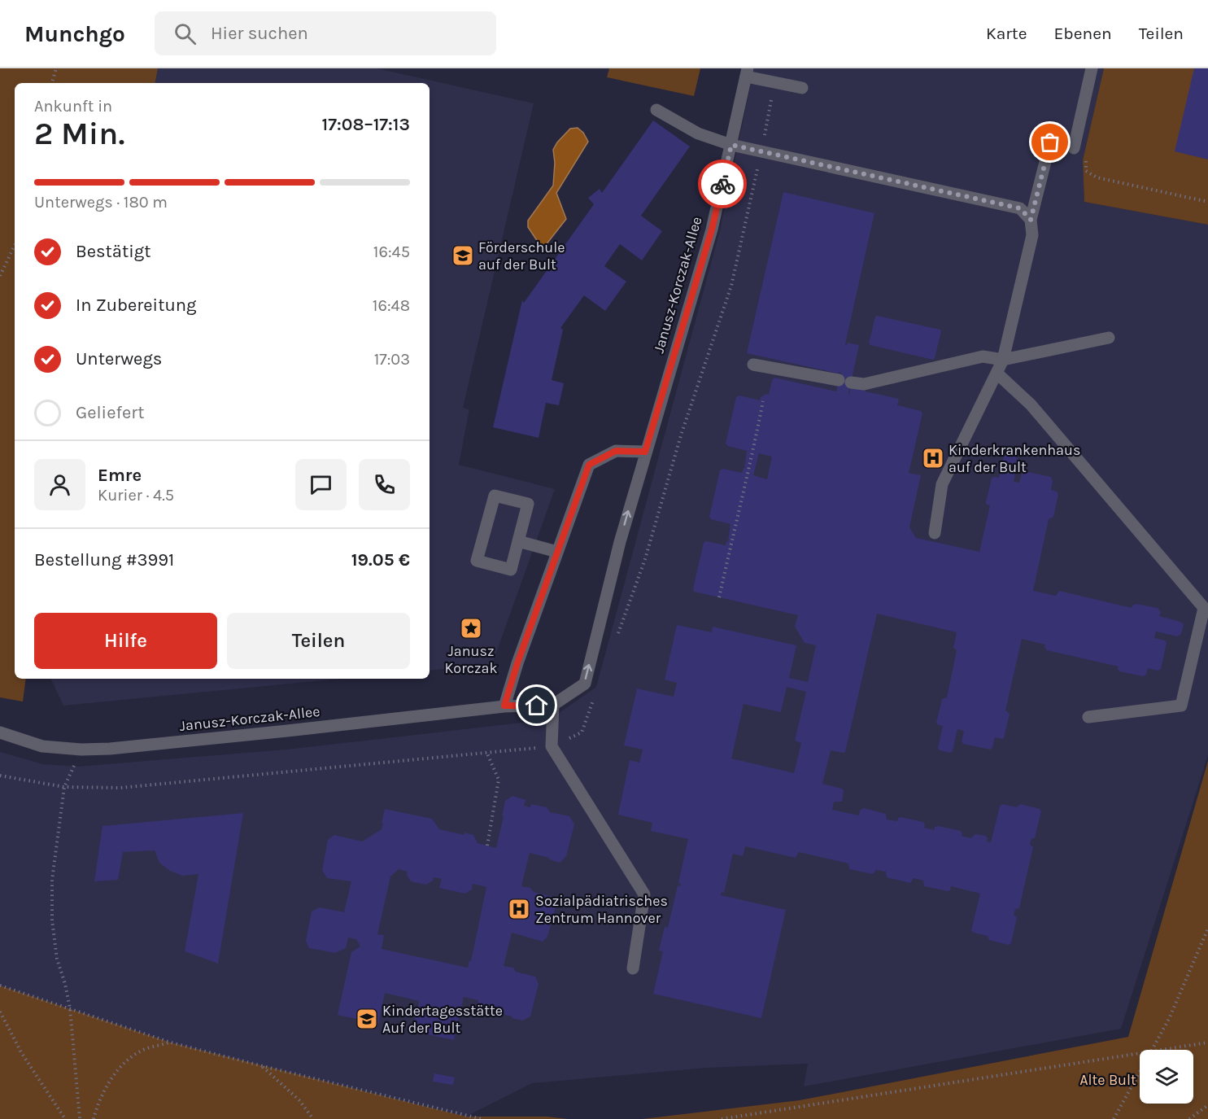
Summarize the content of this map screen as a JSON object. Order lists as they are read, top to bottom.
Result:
{
  "streets": {
    "street": ["Janusz-Korczak-Allee"]
  },
  "parks": ["Alte Bult"],
  "places": {
    "school or university": ["Förderschule auf der Bult", "Kindertagesstätte Auf der Bult"],
    "hospital": ["Kinderkrankenhaus auf der Bult", "Sozialpädiatrisches Zentrum Hannover"],
    "place": ["Janusz Korczak"]
  },
  "page": {
    "header": "Munchgo",
    "search": "Hier suchen",
    "nav": ["Karte", "Ebenen", "Teilen"],
    "heading": ["2 Min.", "Ankunft in", "17:08–17:13"],
    "panel": [
      "Emre",
      "Kurier · 4.5",
      "Bestellung #3991",
      "19.05 €"
    ],
    "bar": "Unterwegs · 180 m",
    "list": [
      ["Bestätigt", "16:45"],
      ["In Zubereitung", "16:48"],
      ["Unterwegs", "17:03"],
      "Geliefert"
    ],
    "buttons": ["Hilfe", "Teilen"]
  }
}
